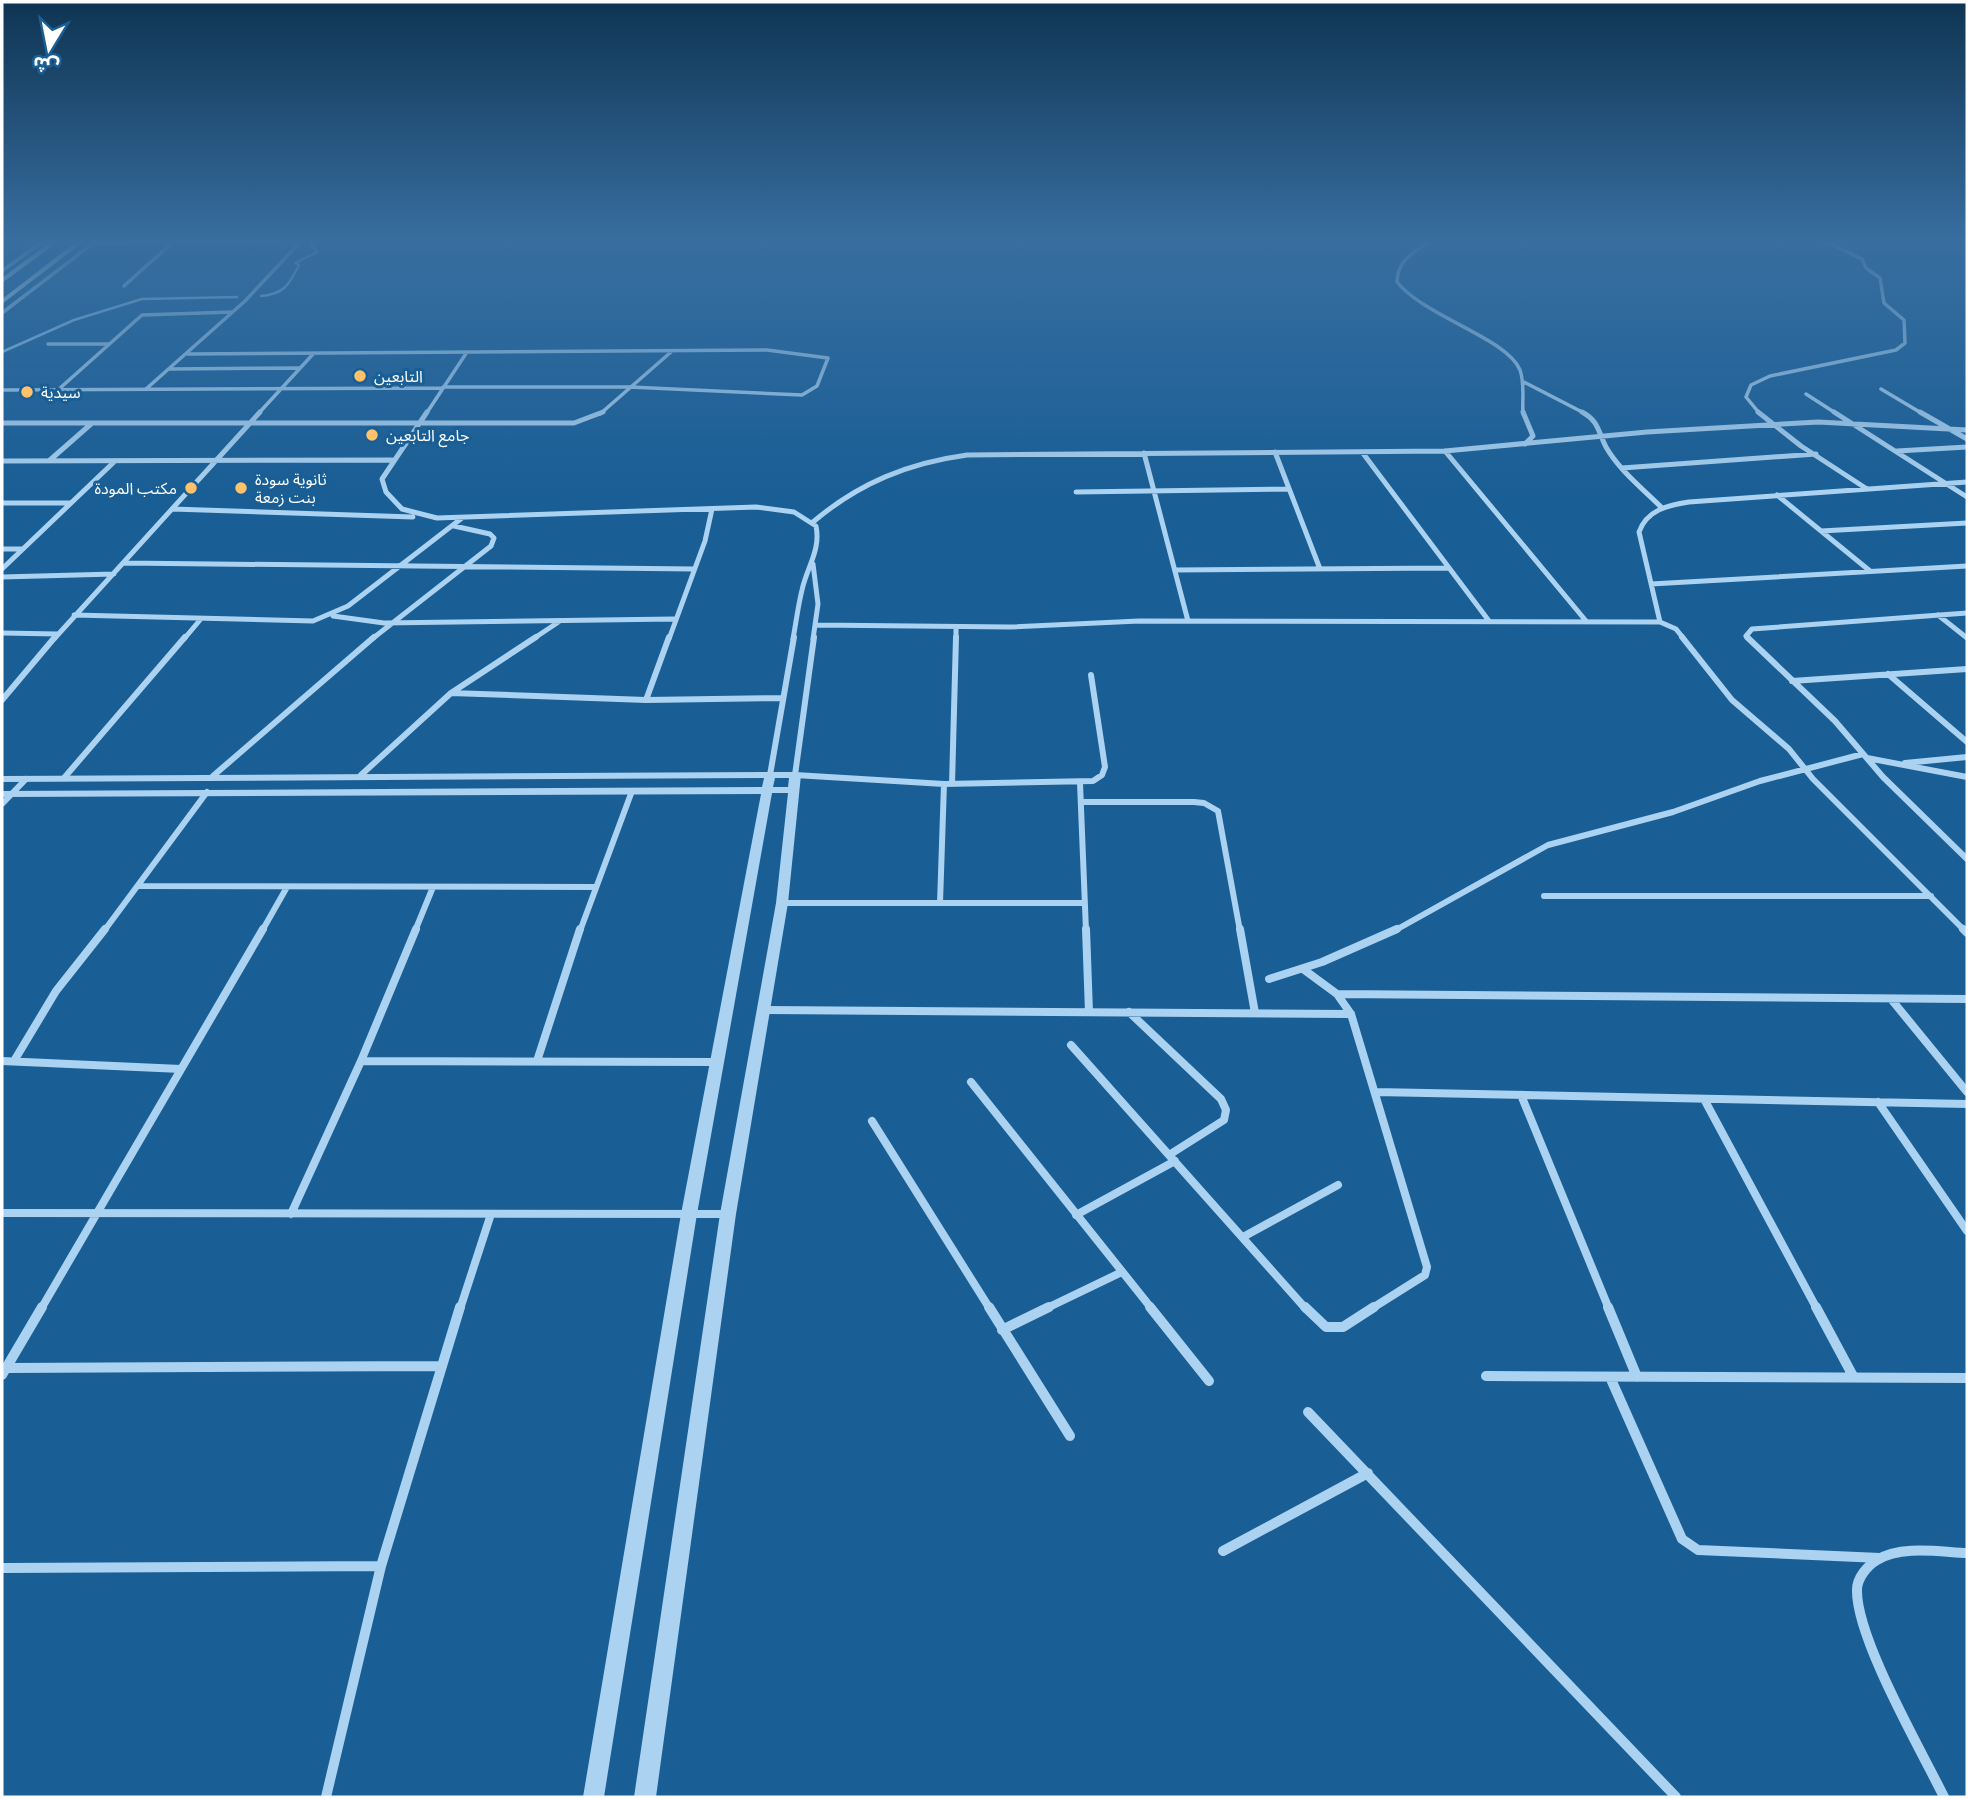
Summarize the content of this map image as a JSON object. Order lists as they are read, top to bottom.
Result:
{
  "places": [
    "التابعين",
    "سيدية",
    "جامع التابعين",
    "مكتب المودة",
    "ثانوية سودة بنت زمعة"
  ],
  "north": "bottom"
}
